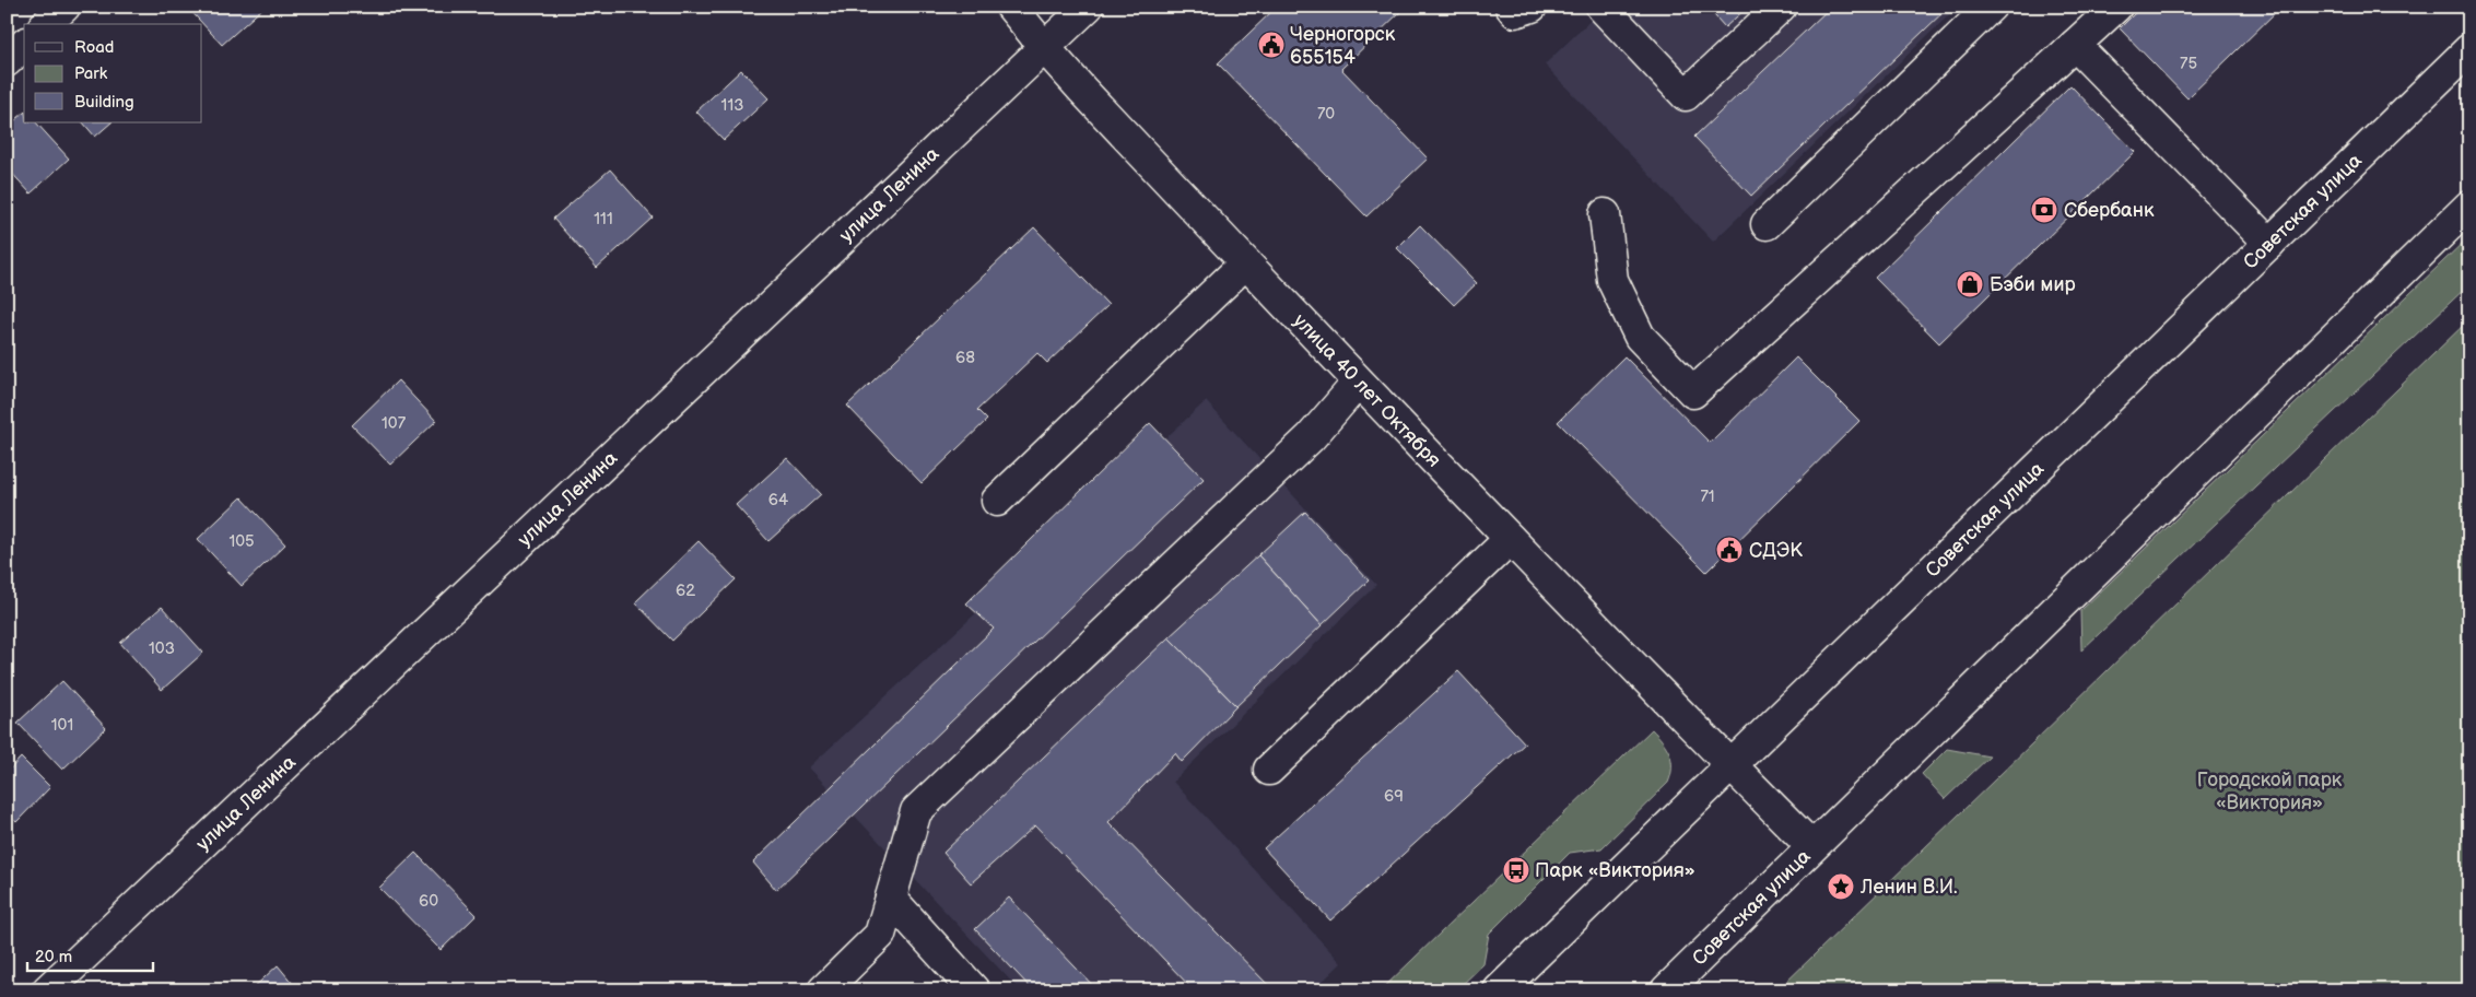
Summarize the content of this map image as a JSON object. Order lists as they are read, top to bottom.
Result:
{
  "streets": {
    "street": ["улица Ленина", "Советская улица", "улица 40 лет Октября"]
  },
  "crossings": [
    ["улица Ленина", "улица 40 лет Октября"],
    ["Советская улица", "улица 40 лет Октября"]
  ],
  "parks": ["Городской парк «Виктория»"],
  "places": {
    "public building": ["Черногорск 655154", "СДЭК"],
    "bank": ["Сбербанк"],
    "shop": ["Бэби мир"],
    "bus stop": ["Парк «Виктория»"],
    "place": ["Ленин В.И."]
  },
  "house_numbers": [
    "75",
    "113",
    "70",
    "111",
    "68",
    "107",
    "71",
    "64",
    "105",
    "62",
    "103",
    "101",
    "69",
    "60"
  ],
  "legend": ["Road", "Park", "Building"],
  "scale_bar": "20 m"
}
